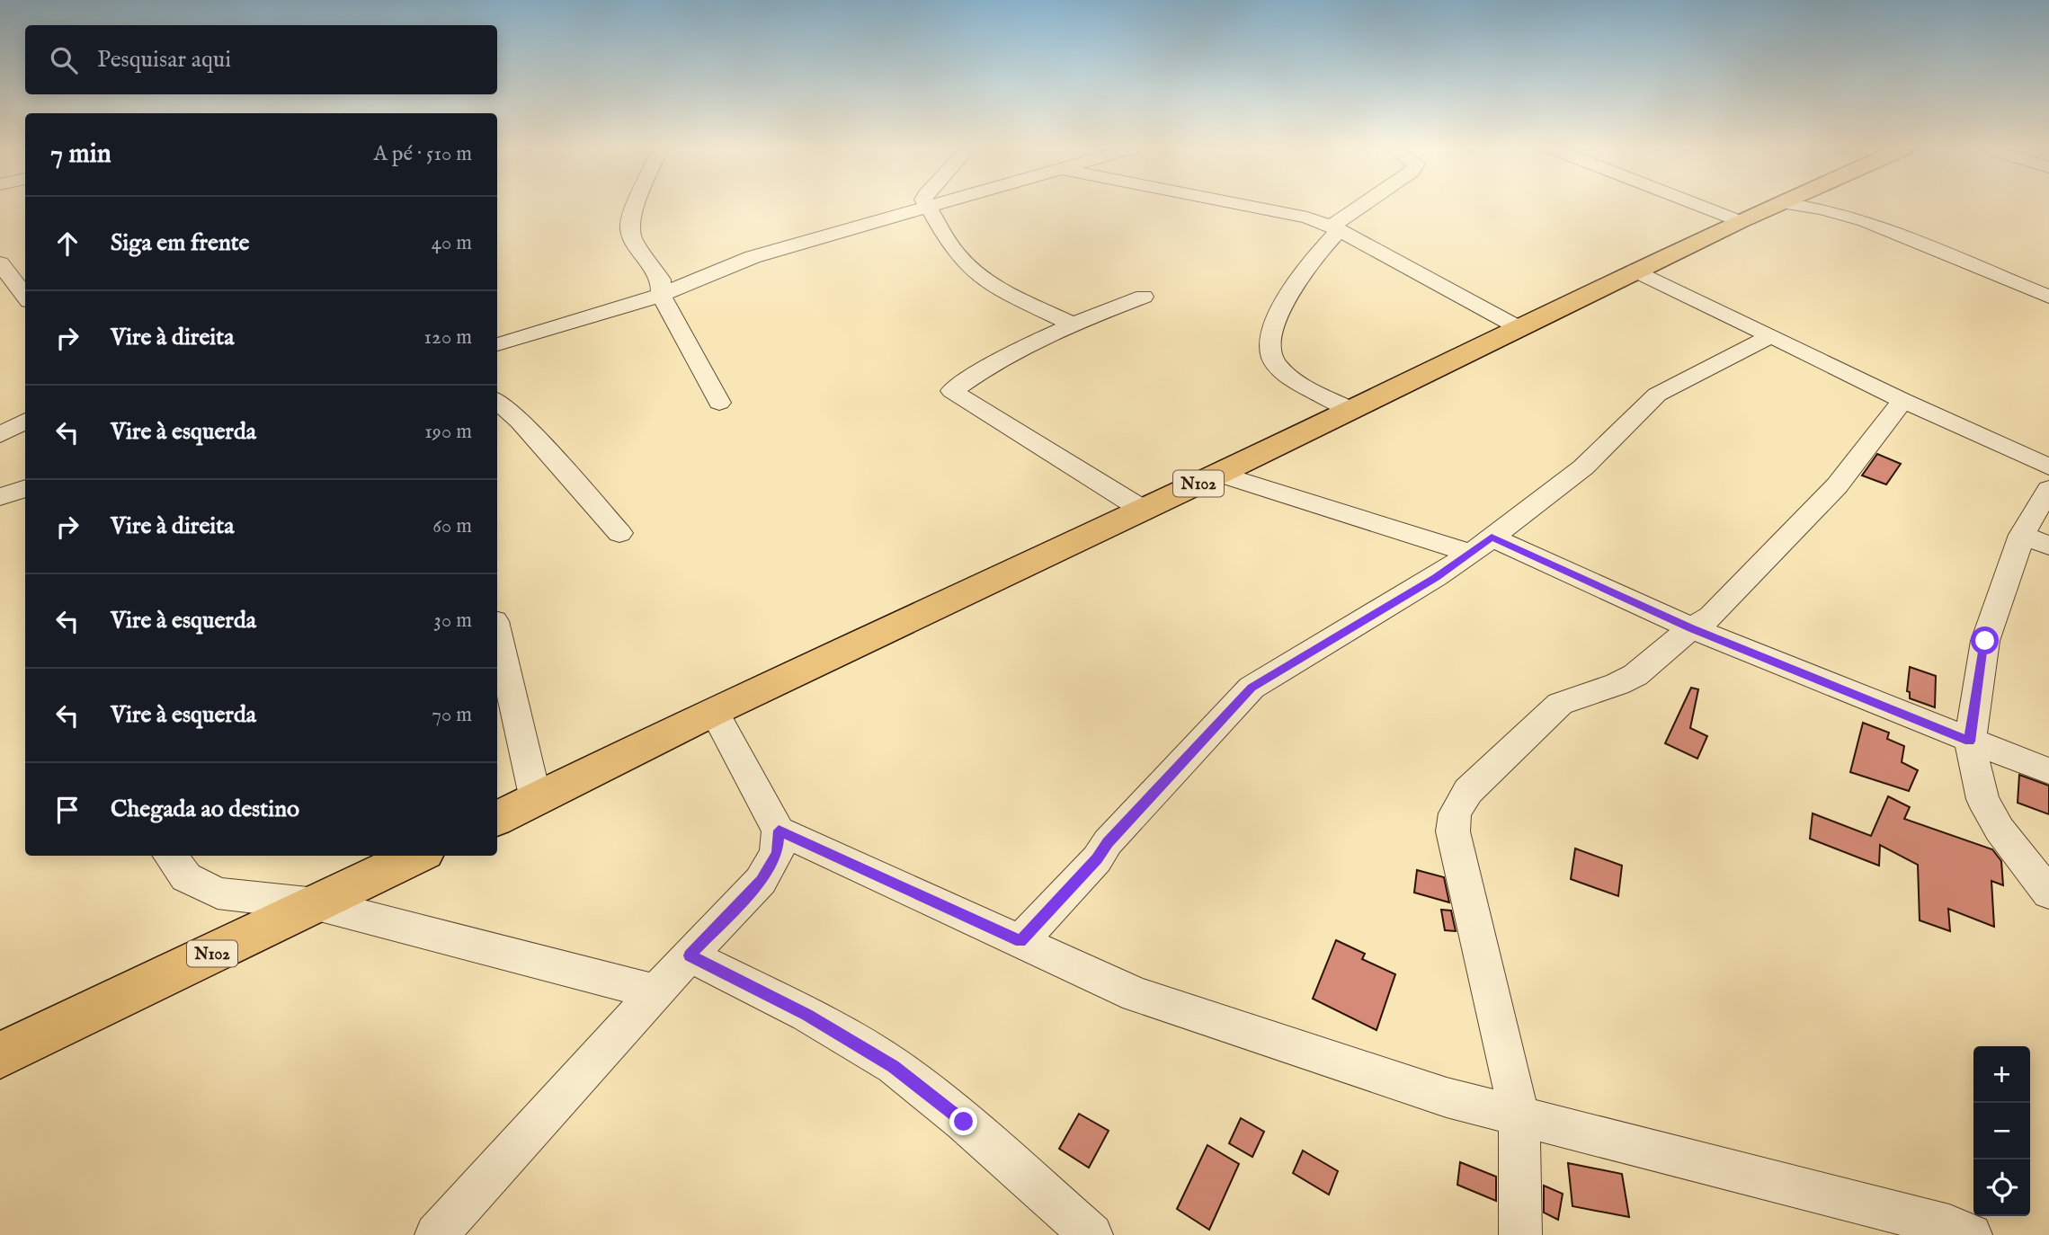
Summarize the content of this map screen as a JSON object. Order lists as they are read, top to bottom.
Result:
{
  "streets": {
    "main road": ["N102"]
  },
  "page": {
    "search": "Pesquisar aqui",
    "heading": ["7 min", "A pé · 510 m"],
    "list": [
      ["Siga em frente", "40 m"],
      ["Vire à direita", "120 m"],
      ["Vire à esquerda", "190 m"],
      ["Vire à direita", "60 m"],
      ["Vire à esquerda", "30 m"],
      ["Vire à esquerda", "70 m"],
      "Chegada ao destino"
    ],
    "map_buttons": ["+", "−"]
  }
}
